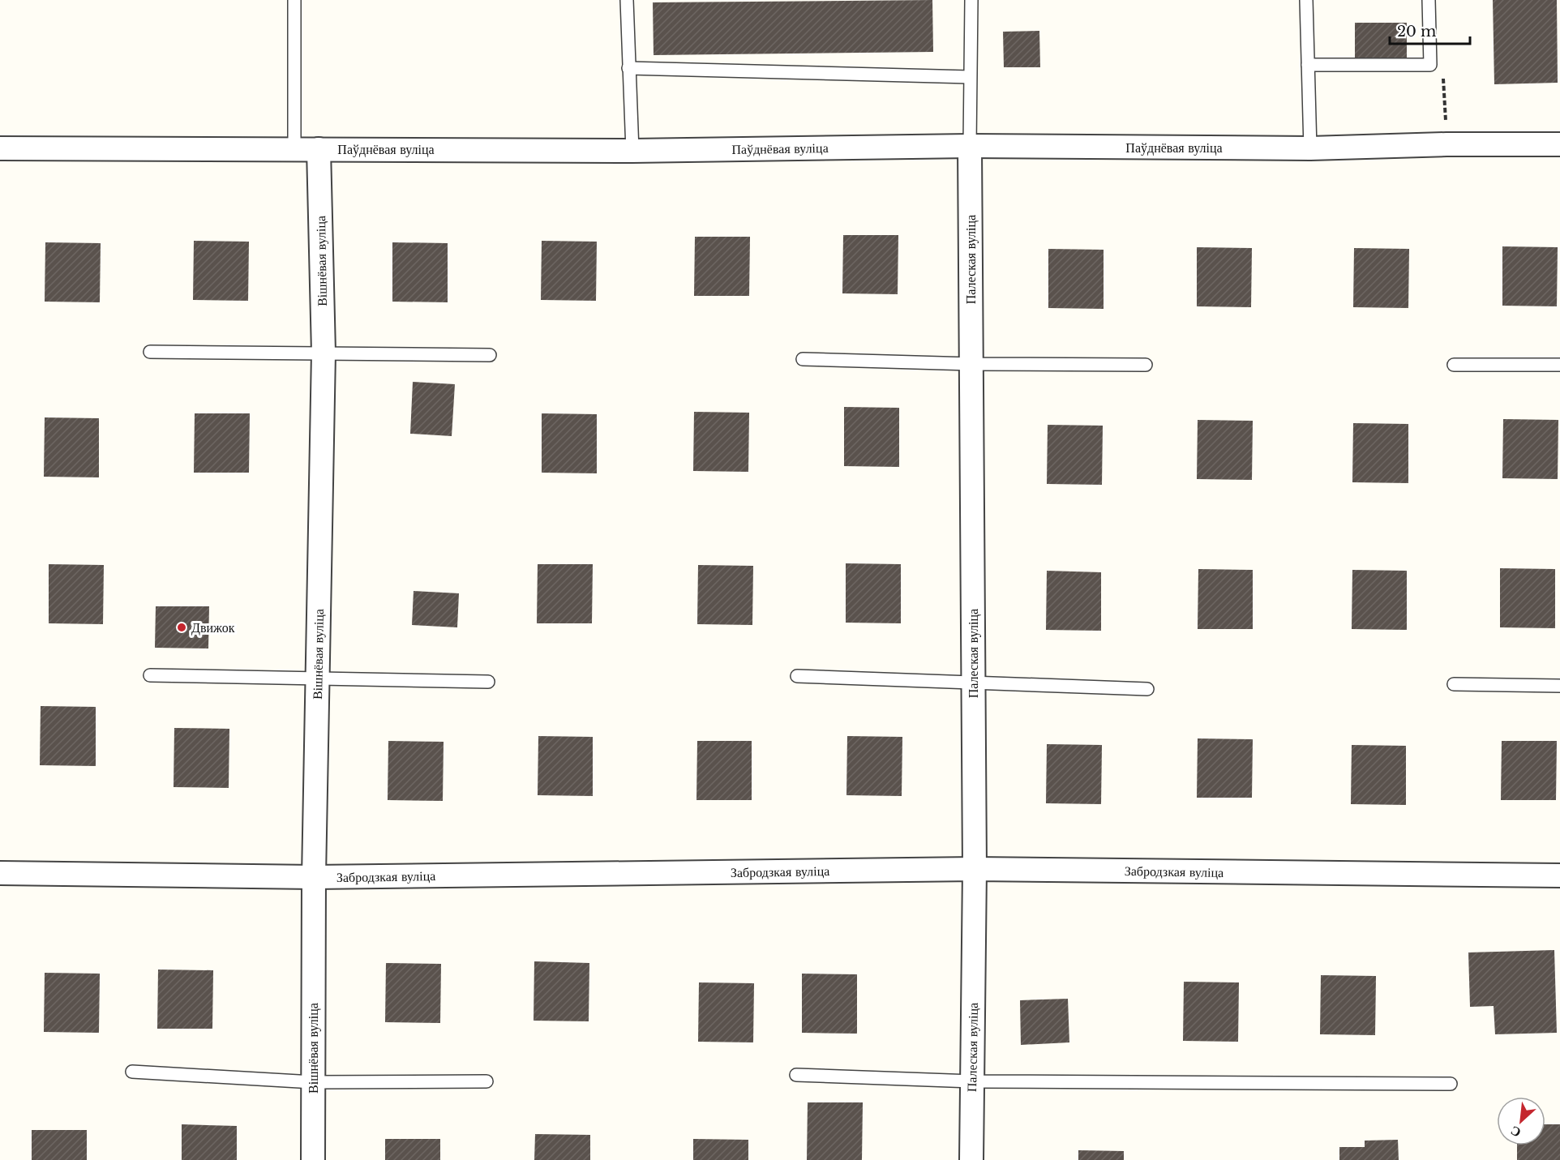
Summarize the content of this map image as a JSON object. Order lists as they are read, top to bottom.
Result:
{
  "streets": {
    "street": [
      "Паўднёвая вуліца",
      "Палеская вуліца",
      "Вішнёвая вуліца",
      "Забродзкая вуліца"
    ]
  },
  "crossings": [
    ["Паўднёвая вуліца", "Палеская вуліца"],
    ["Паўднёвая вуліца", "Вішнёвая вуліца"],
    ["Палеская вуліца", "Забродзкая вуліца"],
    ["Вішнёвая вуліца", "Забродзкая вуліца"]
  ],
  "places": ["Движок"],
  "scale_bar": "20 m",
  "north": "bottom left"
}
